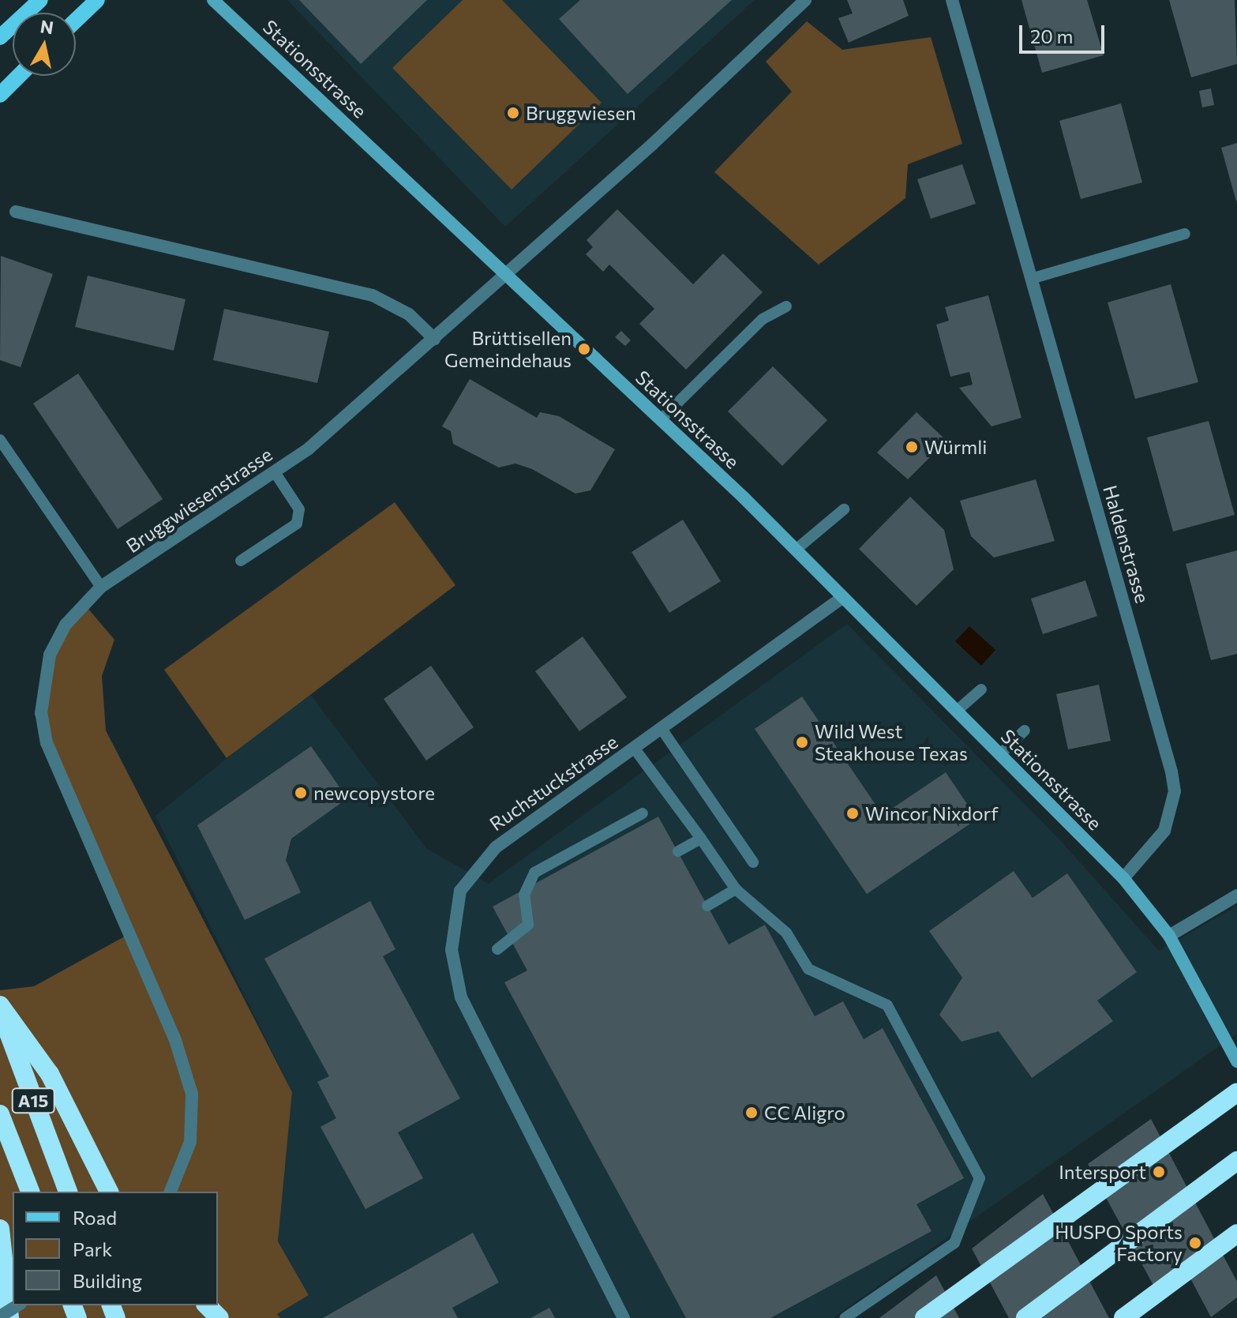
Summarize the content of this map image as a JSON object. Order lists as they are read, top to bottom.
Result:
{
  "streets": {
    "highway": ["A15"],
    "street": [
      "Stationsstrasse",
      "Bruggwiesenstrasse",
      "Haldenstrasse",
      "Ruchstuckstrasse"
    ]
  },
  "crossings": [
    ["Stationsstrasse", "Bruggwiesenstrasse"],
    ["Stationsstrasse", "Haldenstrasse"],
    ["Stationsstrasse", "Ruchstuckstrasse"]
  ],
  "places": [
    "Bruggwiesen",
    "Brüttisellen Gemeindehaus",
    "Würmli",
    "Wild West Steakhouse Texas",
    "newcopystore",
    "Wincor Nixdorf",
    "CC Aligro",
    "Intersport",
    "HUSPO Sports Factory"
  ],
  "legend": ["Road", "Park", "Building"],
  "scale_bar": "20 m",
  "north": "top"
}
